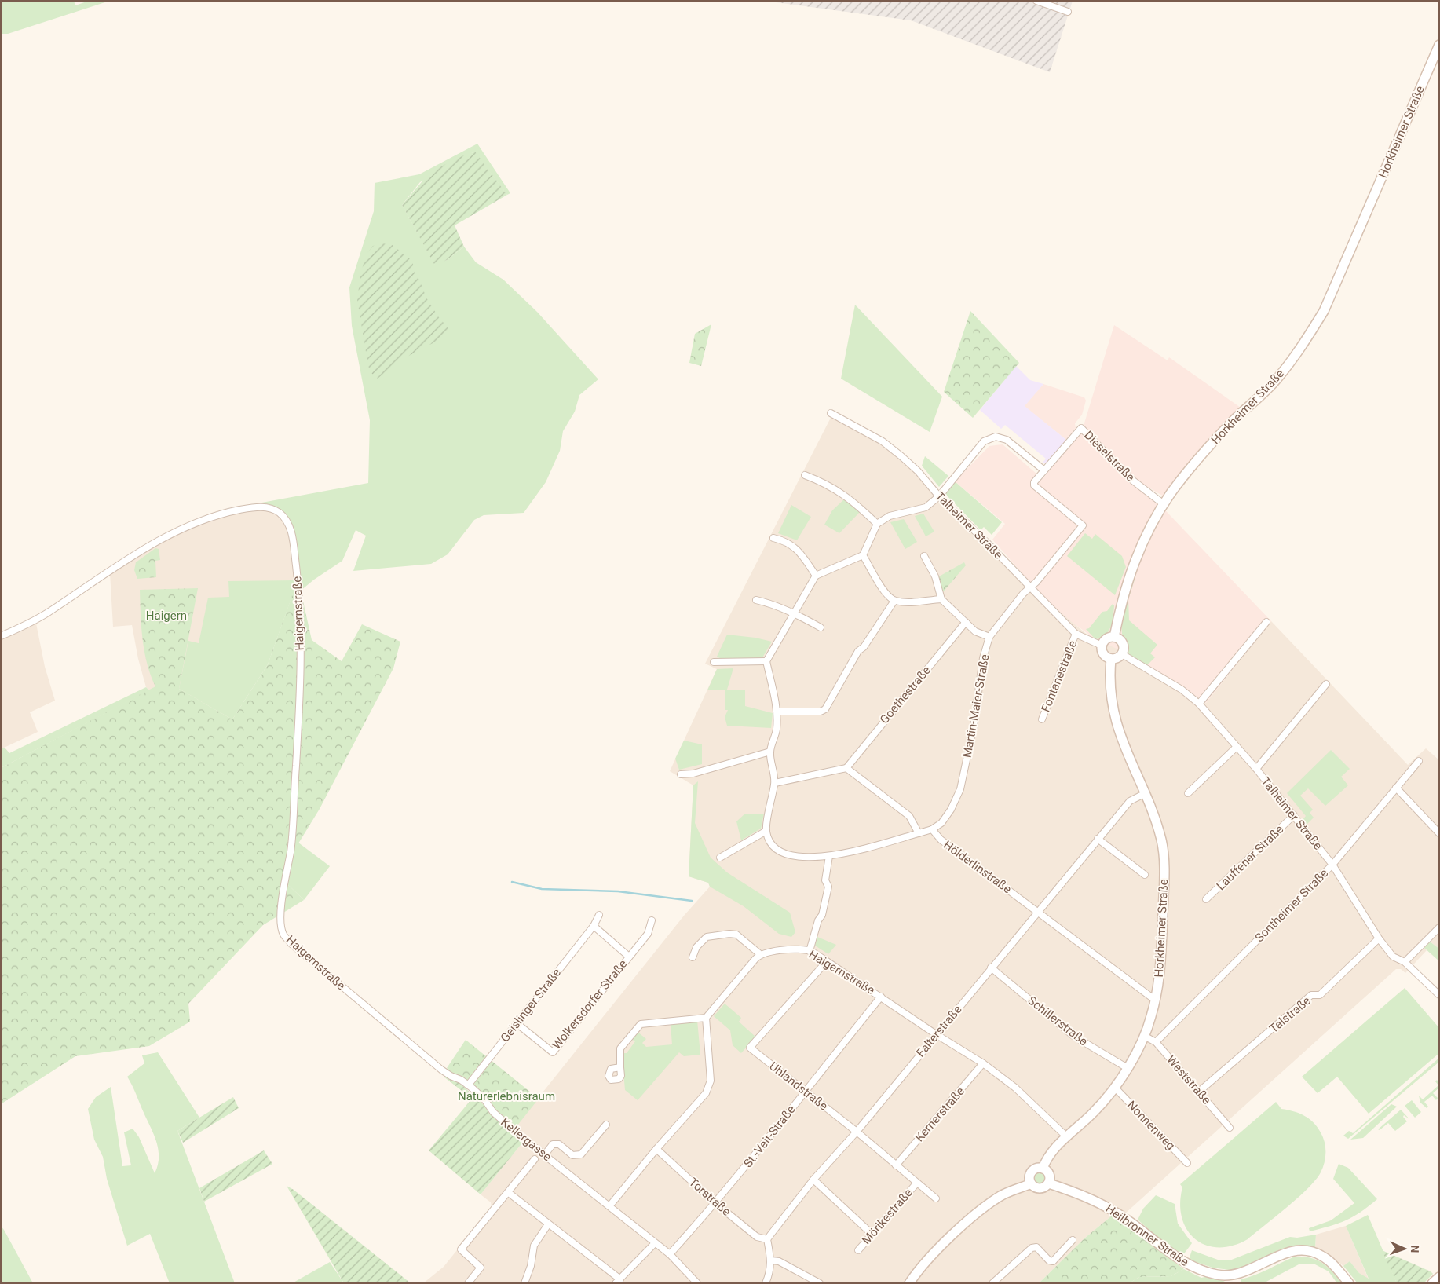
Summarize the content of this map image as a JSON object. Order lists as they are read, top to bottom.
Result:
{
  "streets": {
    "main road": ["Horkheimer Straße", "Heilbronner Straße"],
    "street": [
      "Dieselstraße",
      "Talheimer Straße",
      "Haigernstraße",
      "Fontanestraße",
      "Goethestraße",
      "Martin-Maier-Straße",
      "Lauffener Straße",
      "Hölderlinstraße",
      "Sontheimer Straße",
      "Wolkersdorfer Straße",
      "Geislinger Straße",
      "Talstraße",
      "Schillerstraße",
      "Falterstraße",
      "Weststraße",
      "Uhlandstraße",
      "Kernerstraße",
      "Nonnenweg",
      "St.-Veit-Straße",
      "Kellergasse",
      "Torstraße",
      "Mörikestraße"
    ]
  },
  "crossings": [
    ["Horkheimer Straße", "Dieselstraße"],
    ["Horkheimer Straße", "Talheimer Straße"],
    ["Horkheimer Straße", "Haigernstraße"],
    ["Horkheimer Straße", "Hölderlinstraße"],
    ["Horkheimer Straße", "Schillerstraße"],
    ["Horkheimer Straße", "Falterstraße"],
    ["Horkheimer Straße", "Weststraße"],
    ["Horkheimer Straße", "Nonnenweg"],
    ["Horkheimer Straße", "Heilbronner Straße"],
    ["Dieselstraße", "Talheimer Straße"],
    ["Dieselstraße", "Martin-Maier-Straße"],
    ["Talheimer Straße", "Fontanestraße"],
    ["Talheimer Straße", "Martin-Maier-Straße"],
    ["Talheimer Straße", "Lauffener Straße"],
    ["Talheimer Straße", "Sontheimer Straße"],
    ["Talheimer Straße", "Talstraße"],
    ["Haigernstraße", "Falterstraße"],
    ["Haigernstraße", "Uhlandstraße"],
    ["Haigernstraße", "Kernerstraße"],
    ["Haigernstraße", "St.-Veit-Straße"],
    ["Haigernstraße", "Kellergasse"],
    ["Martin-Maier-Straße", "Hölderlinstraße"],
    ["Hölderlinstraße", "Falterstraße"],
    ["Sontheimer Straße", "Weststraße"],
    ["Wolkersdorfer Straße", "Geislinger Straße"],
    ["Geislinger Straße", "Kellergasse"],
    ["Talstraße", "Weststraße"],
    ["Schillerstraße", "Falterstraße"],
    ["Falterstraße", "Uhlandstraße"],
    ["Falterstraße", "Torstraße"],
    ["Uhlandstraße", "Kernerstraße"],
    ["Uhlandstraße", "St.-Veit-Straße"],
    ["Uhlandstraße", "Mörikestraße"],
    ["St.-Veit-Straße", "Kellergasse"],
    ["St.-Veit-Straße", "Torstraße"]
  ],
  "parks": ["Haigern", "Naturerlebnisraum"],
  "north": "right"
}
